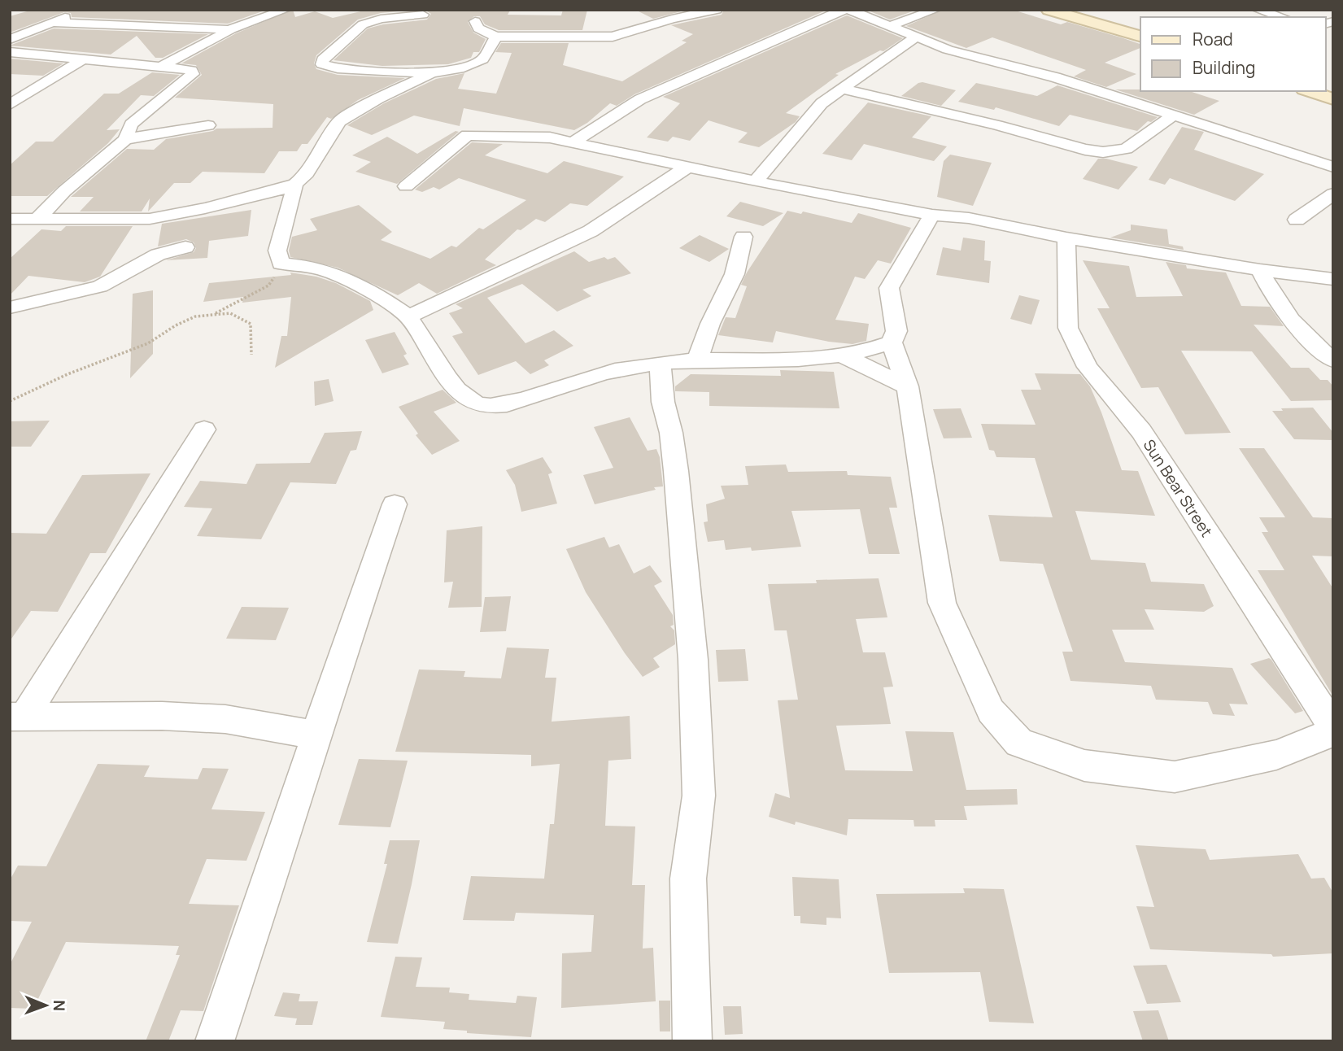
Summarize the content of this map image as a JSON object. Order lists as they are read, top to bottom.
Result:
{
  "streets": {
    "street": ["Sun Bear Street"]
  },
  "legend": ["Road", "Building"],
  "north": "right"
}
